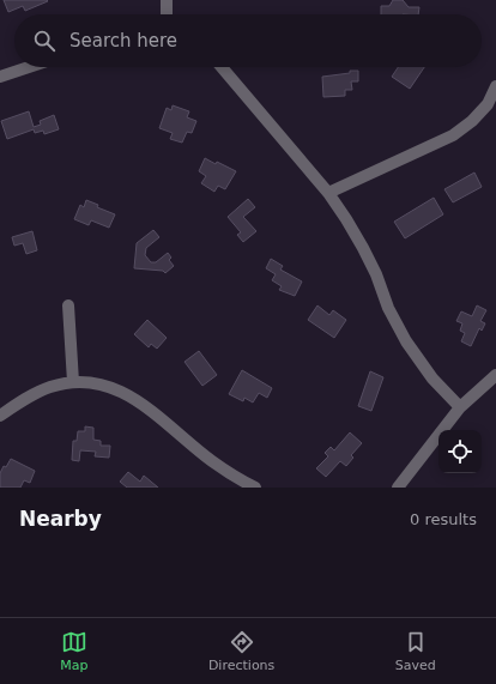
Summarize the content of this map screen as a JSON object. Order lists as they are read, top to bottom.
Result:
{
  "page": {
    "search": "Search here",
    "heading": ["Nearby", "0 results"],
    "nav": ["Map", "Directions", "Saved"]
  }
}
